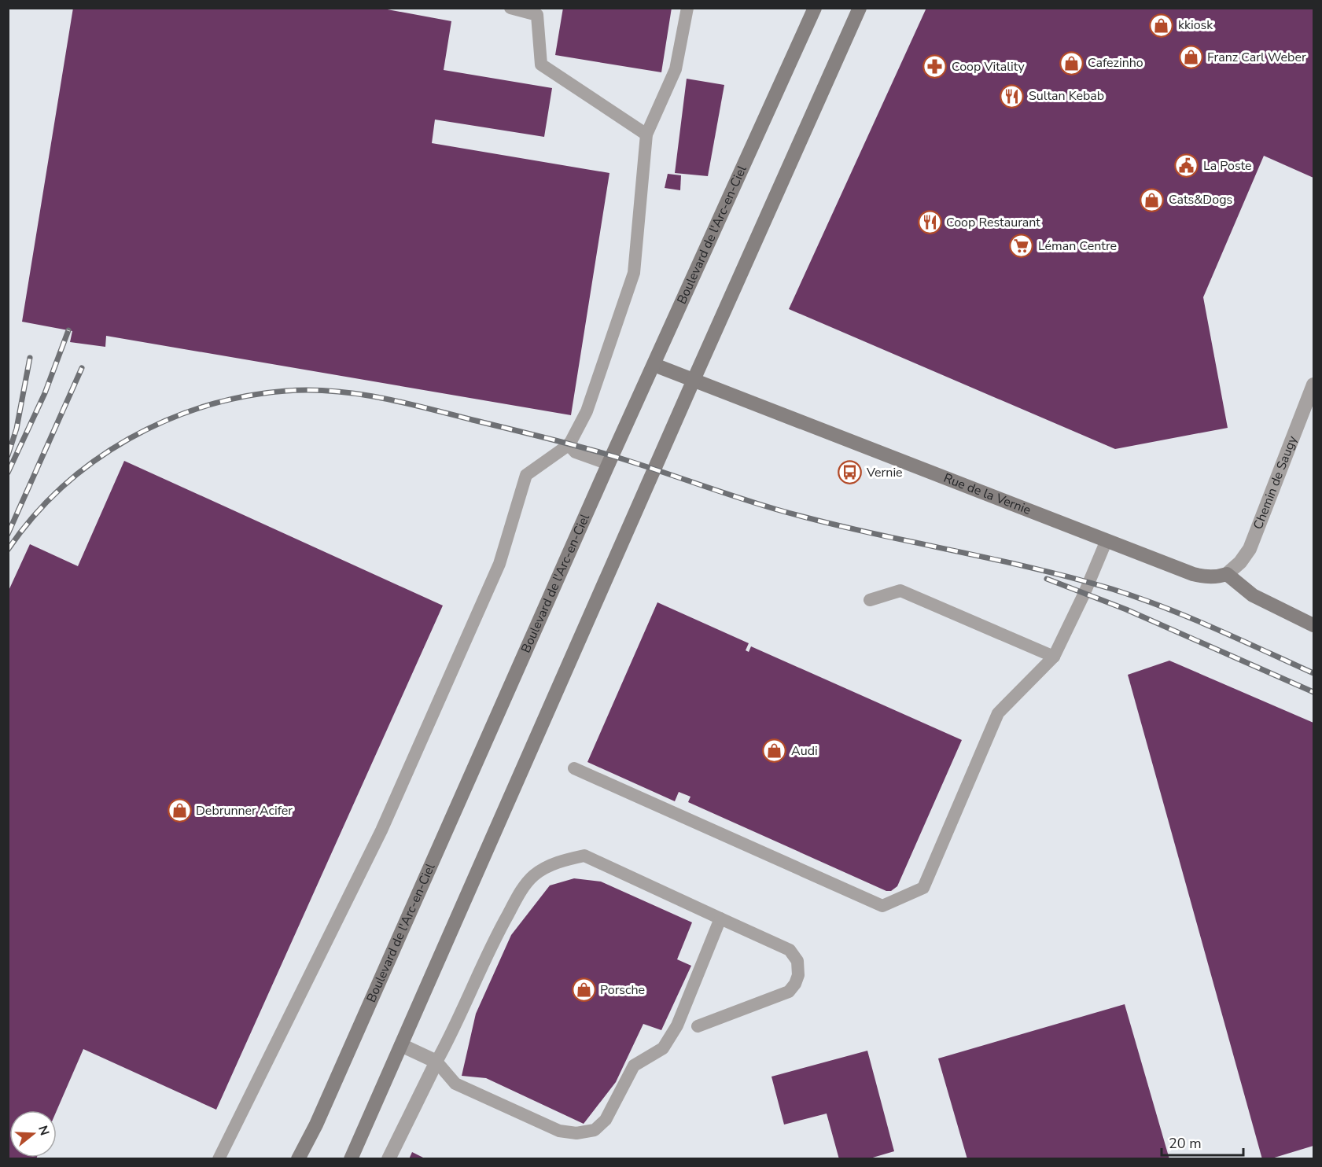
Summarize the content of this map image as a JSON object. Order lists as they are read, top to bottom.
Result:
{
  "streets": {
    "main road": ["Boulevard de l'Arc-en-Ciel", "Rue de la Vernie"],
    "street": ["Chemin de Saugy"]
  },
  "crossings": [
    ["Boulevard de l'Arc-en-Ciel", "Rue de la Vernie"],
    ["Chemin de Saugy", "Rue de la Vernie"]
  ],
  "places": {
    "shop": [
      "kkiosk",
      "Franz Carl Weber",
      "Cafezinho",
      "Cats&Dogs",
      "Audi",
      "Debrunner Acifer",
      "Porsche"
    ],
    "pharmacy": ["Coop Vitality"],
    "restaurant": ["Sultan Kebab", "Coop Restaurant"],
    "public building": ["La Poste"],
    "supermarket": ["Léman Centre"],
    "bus stop": ["Vernie"]
  },
  "scale_bar": "20 m",
  "north": "right"
}
